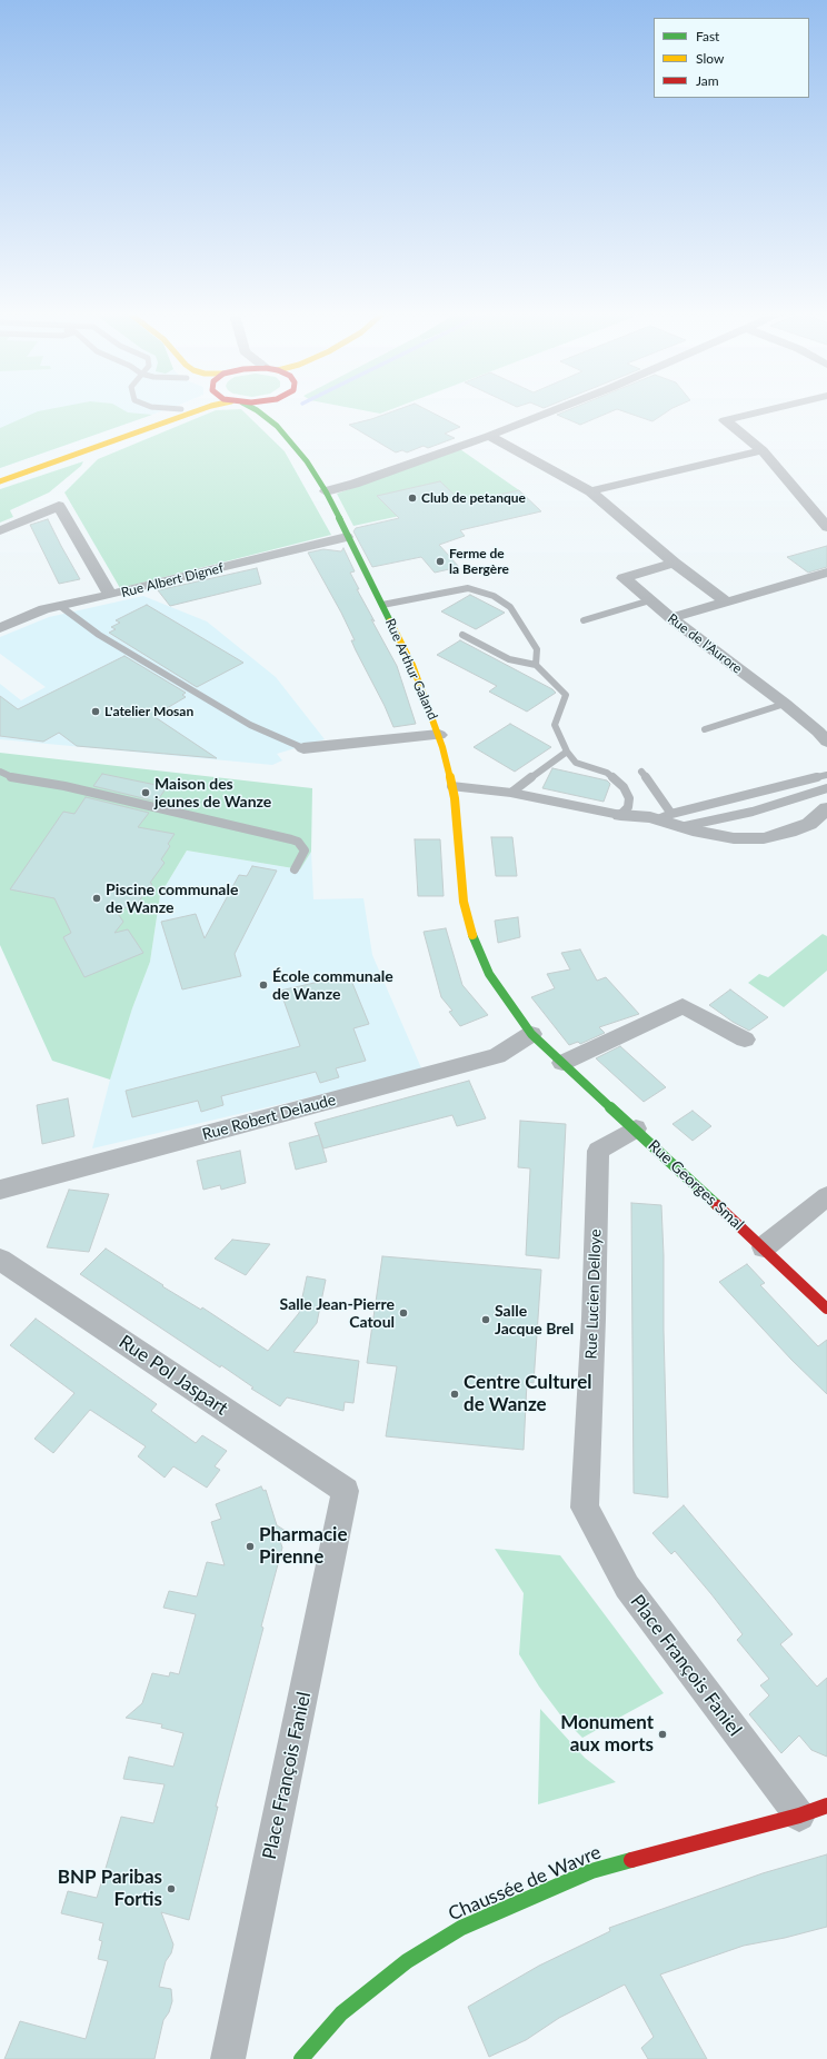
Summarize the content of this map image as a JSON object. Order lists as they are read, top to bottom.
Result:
{
  "streets": {
    "street": [
      "Rue Albert Dignef",
      "Rue de l'Aurore",
      "Rue Arthur Galand",
      "Rue Robert Delaude",
      "Rue Georges Smal",
      "Rue Lucien Delloye",
      "Rue Pol Jaspart",
      "Place François Faniel",
      "Chaussée de Wavre"
    ]
  },
  "crossings": [
    ["Rue Albert Dignef", "Rue Arthur Galand"],
    ["Rue Arthur Galand", "Rue Georges Smal"],
    ["Rue Robert Delaude", "Rue Georges Smal"],
    ["Rue Georges Smal", "Rue Lucien Delloye"],
    ["Rue Lucien Delloye", "Place François Faniel"],
    ["Rue Pol Jaspart", "Place François Faniel"],
    ["Place François Faniel", "Chaussée de Wavre"]
  ],
  "places": [
    "Club de petanque",
    "Ferme de la Bergère",
    "L'atelier Mosan",
    "Maison des jeunes de Wanze",
    "Piscine communale de Wanze",
    "École communale de Wanze",
    "Salle Jean-Pierre Catoul",
    "Salle Jacque Brel",
    "Centre Culturel de Wanze",
    "Pharmacie Pirenne",
    "Monument aux morts",
    "BNP Paribas Fortis"
  ],
  "legend": ["Fast", "Slow", "Jam"]
}
